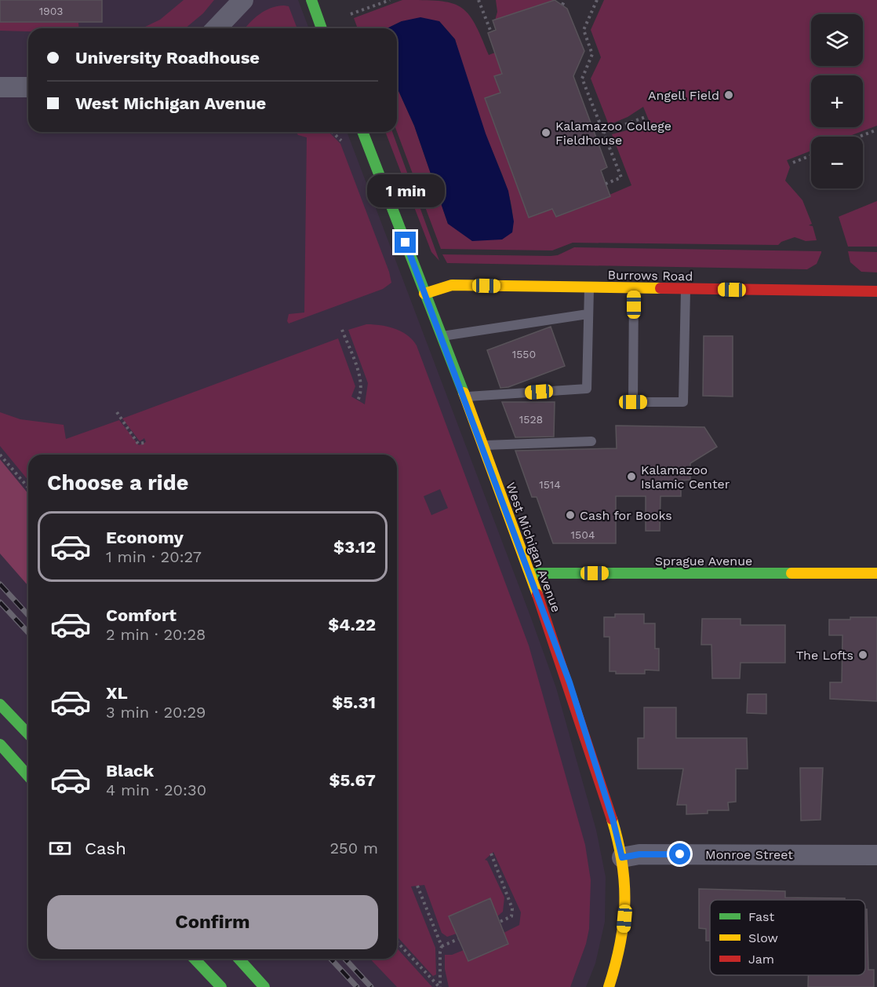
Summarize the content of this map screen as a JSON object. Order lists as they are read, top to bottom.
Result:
{
  "streets": {
    "street": [
      "Burrows Road",
      "West Michigan Avenue",
      "Sprague Avenue",
      "Monroe Street"
    ]
  },
  "crossings": [
    ["Burrows Road", "West Michigan Avenue"],
    ["West Michigan Avenue", "Sprague Avenue"],
    ["West Michigan Avenue", "Monroe Street"]
  ],
  "places": [
    "Angell Field",
    "Kalamazoo College Fieldhouse",
    "Kalamazoo Islamic Center",
    "Cash for Books",
    "The Lofts"
  ],
  "house_numbers": [
    "1903",
    "1550",
    "1528",
    "1514",
    "1504"
  ],
  "legend": ["Fast", "Slow", "Jam"],
  "page": {
    "map_buttons": ["+", "−"],
    "banner": ["University Roadhouse", "West Michigan Avenue"],
    "bubble": "1 min",
    "heading": "Choose a ride",
    "list": [
      {
        "name": "Economy",
        "note": "1 min · 20:27",
        "value": "$3.12"
      },
      {
        "name": "Comfort",
        "note": "2 min · 20:28",
        "value": "$4.22"
      },
      {
        "name": "XL",
        "note": "3 min · 20:29",
        "value": "$5.31"
      },
      {
        "name": "Black",
        "note": "4 min · 20:30",
        "value": "$5.67"
      }
    ],
    "pay": ["Cash", "250 m"],
    "buttons": "Confirm"
  }
}
